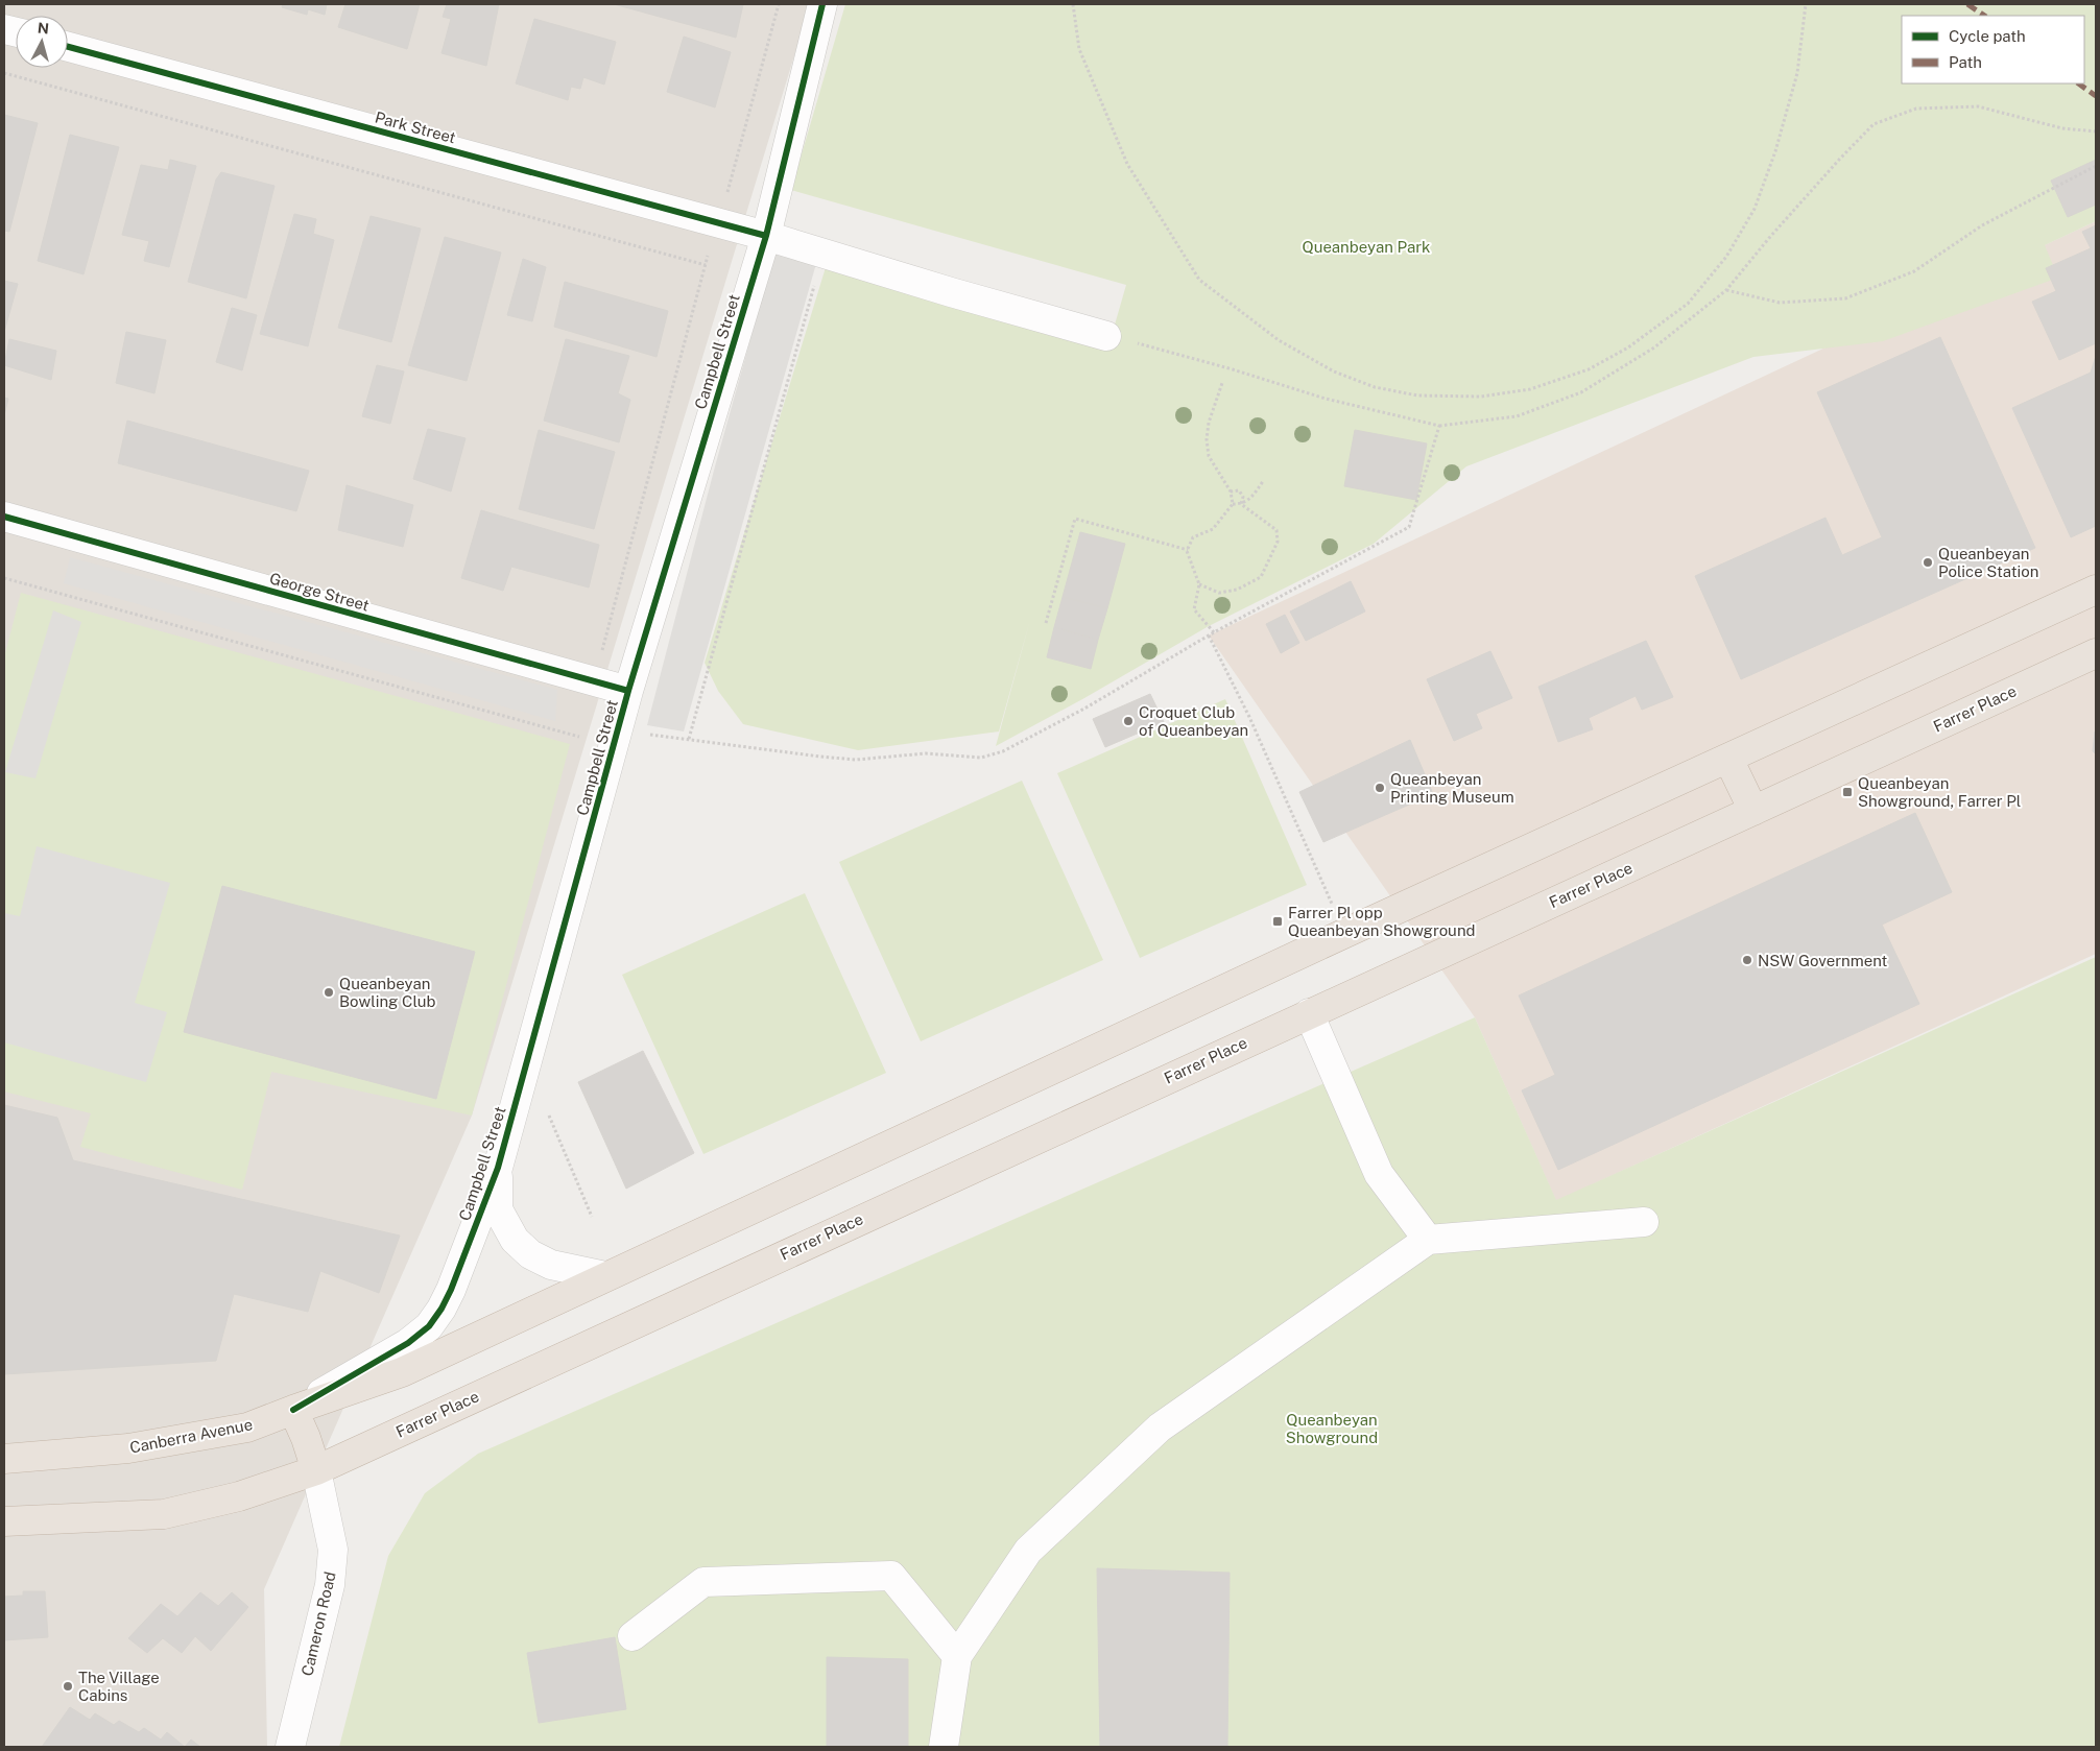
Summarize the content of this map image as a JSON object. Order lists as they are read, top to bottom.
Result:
{
  "streets": {
    "highway": ["Farrer Place", "Canberra Avenue"],
    "street": [
      "Park Street",
      "Campbell Street",
      "George Street",
      "Cameron Road"
    ]
  },
  "crossings": [
    ["Park Street", "Campbell Street"],
    ["Campbell Street", "George Street"],
    ["Campbell Street", "Canberra Avenue"],
    ["Farrer Place", "Cameron Road"]
  ],
  "parks": ["Queanbeyan Park", "Queanbeyan Showground"],
  "places": {
    "other": [
      "Queanbeyan Police Station",
      "Croquet Club of Queanbeyan",
      "Queanbeyan Printing Museum",
      "NSW Government",
      "Queanbeyan Bowling Club",
      "The Village Cabins"
    ],
    "transit": ["Queanbeyan Showground, Farrer Pl", "Farrer Pl opp Queanbeyan Showground"]
  },
  "legend": ["Cycle path", "Path"],
  "north": "top"
}
